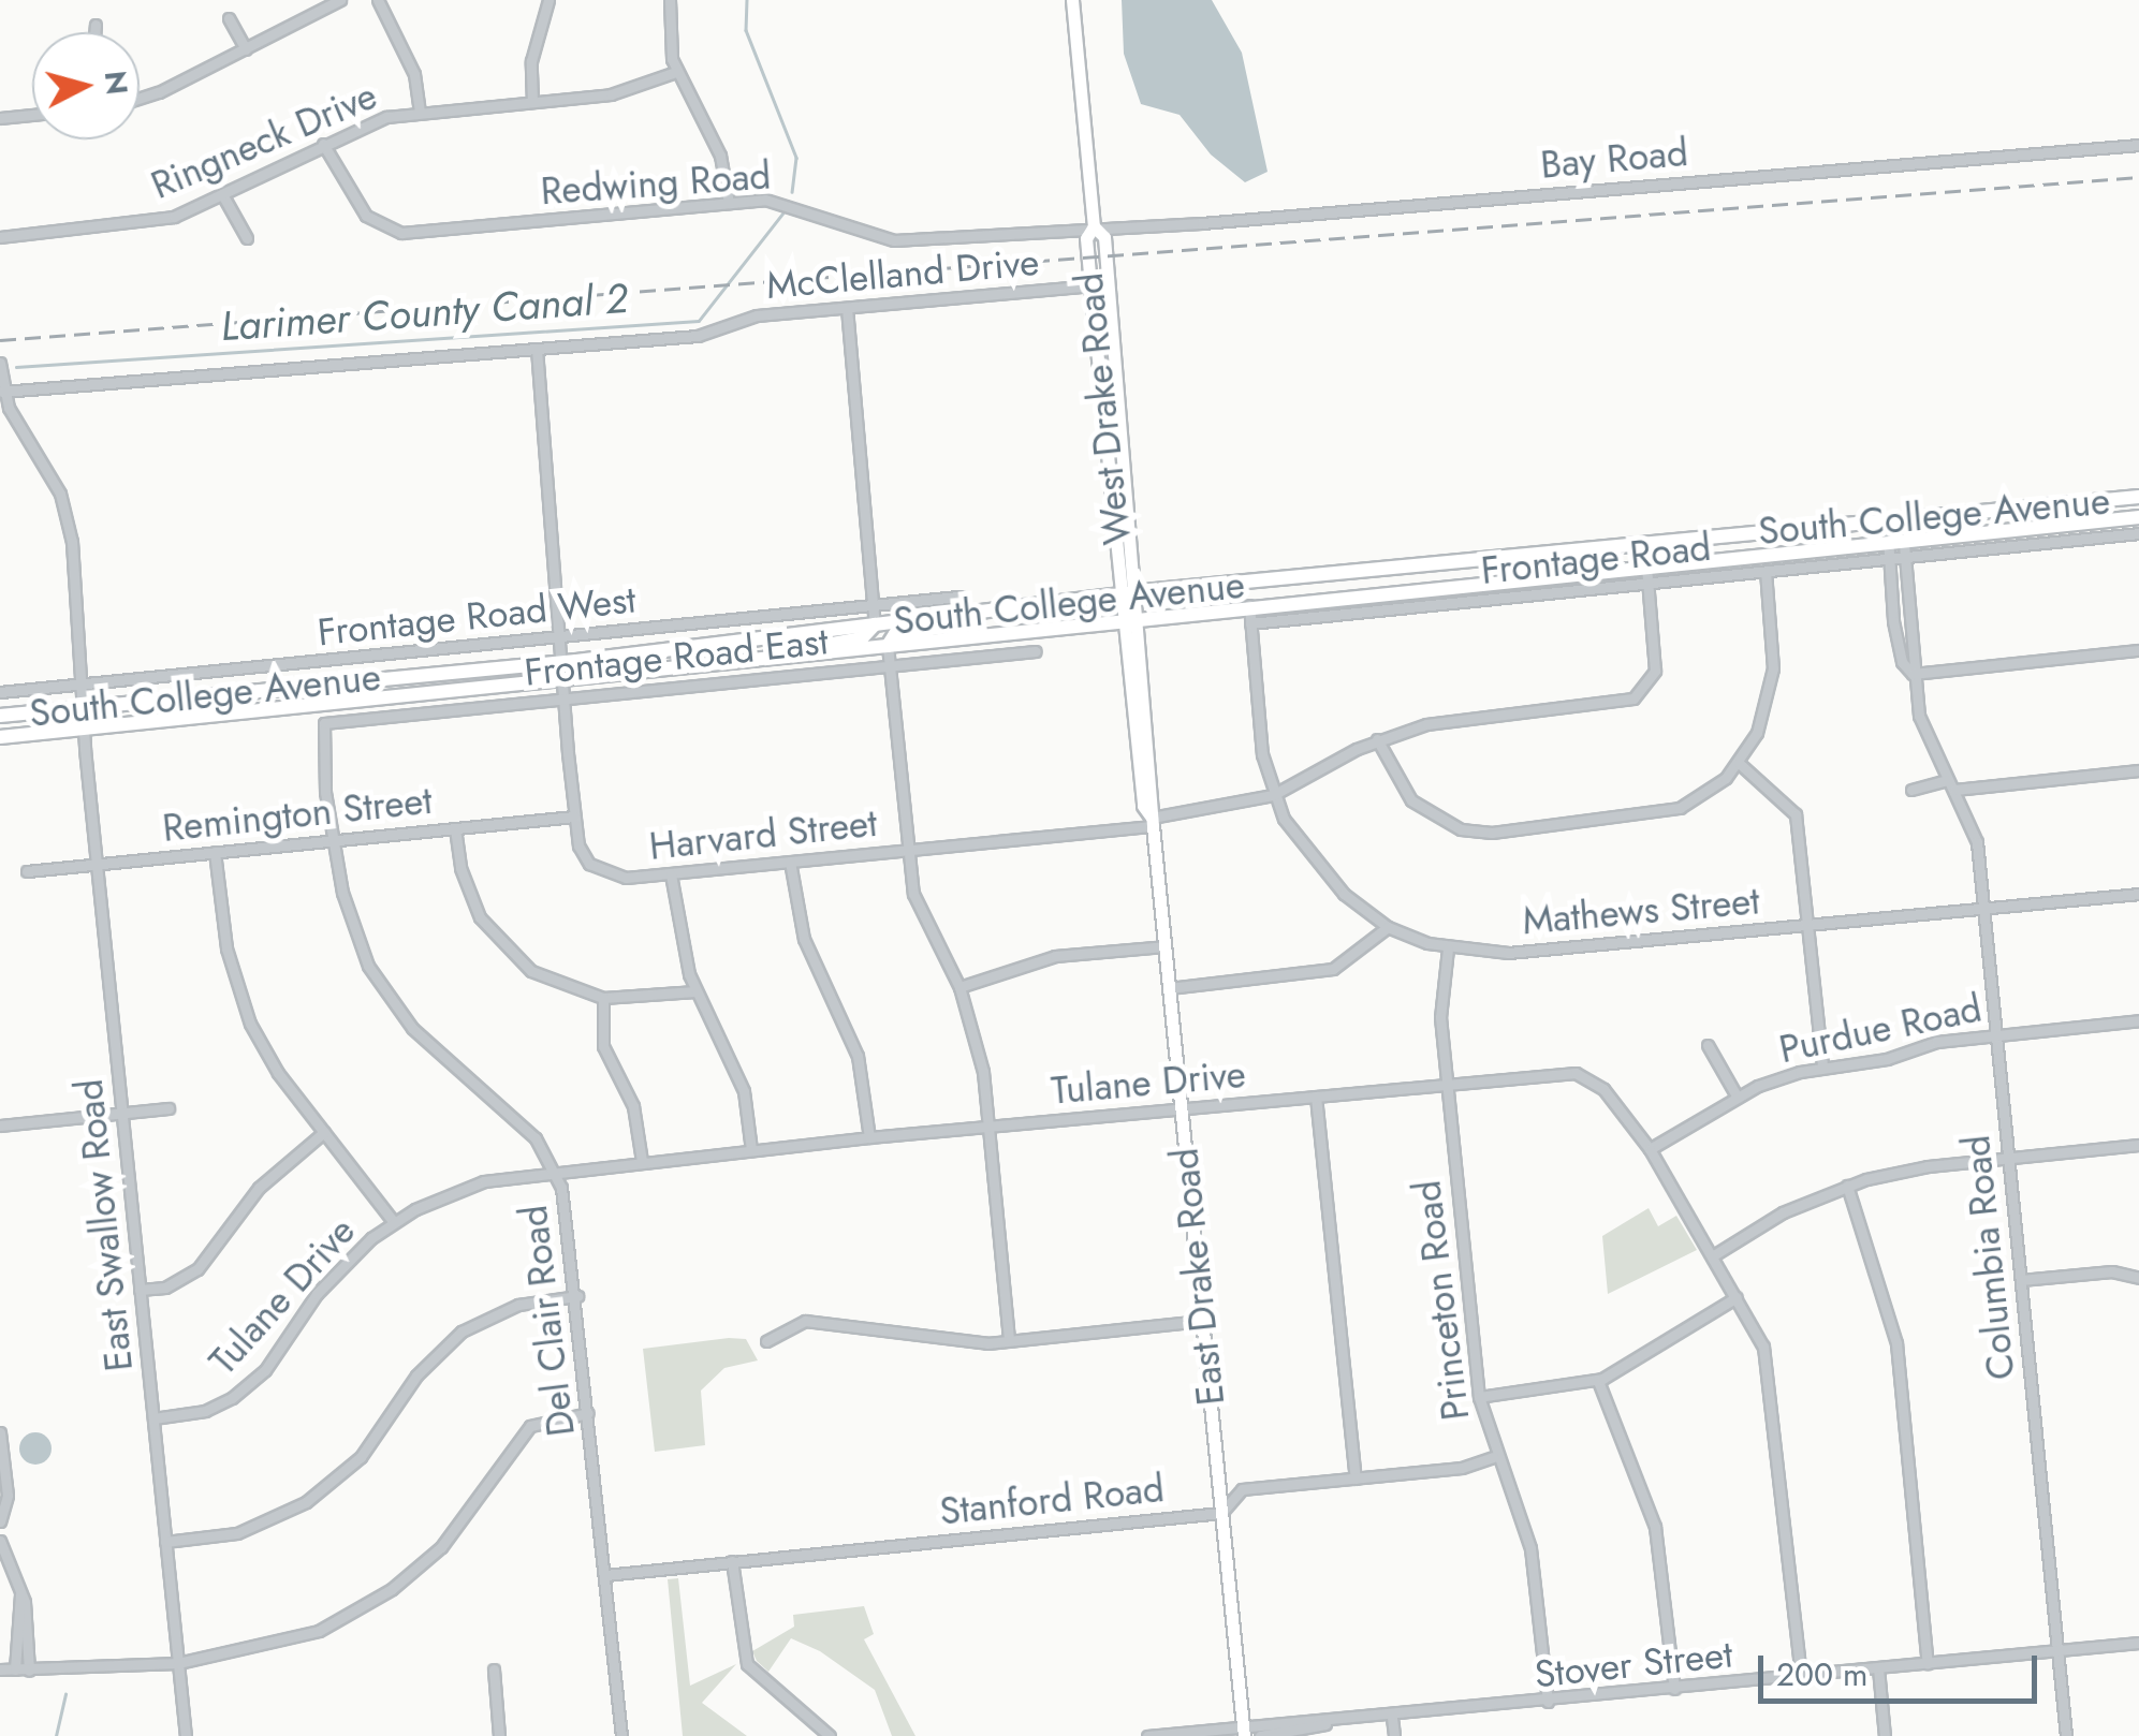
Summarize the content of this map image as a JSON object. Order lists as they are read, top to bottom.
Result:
{
  "streets": {
    "highway": ["South College Avenue"],
    "main road": ["West Drake Road", "East Drake Road"],
    "street": [
      "Ringneck Drive",
      "Bay Road",
      "Redwing Road",
      "McClelland Drive",
      "Frontage Road",
      "Frontage Road West",
      "Frontage Road East",
      "Remington Street",
      "Harvard Street",
      "Mathews Street",
      "Purdue Road",
      "Tulane Drive",
      "East Swallow Road",
      "Columbia Road",
      "Princeton Road",
      "Del Clair Road",
      "Stanford Road",
      "Stover Street"
    ]
  },
  "crossings": [
    ["Ringneck Drive", "Redwing Road"],
    ["Bay Road", "Redwing Road"],
    ["Bay Road", "West Drake Road"],
    ["Redwing Road", "West Drake Road"],
    ["McClelland Drive", "West Drake Road"],
    ["McClelland Drive", "Harvard Street"],
    ["McClelland Drive", "East Swallow Road"],
    ["West Drake Road", "South College Avenue"],
    ["West Drake Road", "East Drake Road"],
    ["South College Avenue", "Harvard Street"],
    ["South College Avenue", "East Swallow Road"],
    ["South College Avenue", "Columbia Road"],
    ["South College Avenue", "East Drake Road"],
    ["Frontage Road", "Harvard Street"],
    ["Frontage Road", "Columbia Road"],
    ["Frontage Road West", "Harvard Street"],
    ["Frontage Road West", "East Swallow Road"],
    ["Frontage Road East", "Harvard Street"],
    ["Frontage Road East", "Del Clair Road"],
    ["Remington Street", "Harvard Street"],
    ["Remington Street", "East Swallow Road"],
    ["Remington Street", "Del Clair Road"],
    ["Harvard Street", "East Drake Road"],
    ["Mathews Street", "Columbia Road"],
    ["Mathews Street", "Princeton Road"],
    ["Purdue Road", "Tulane Drive"],
    ["Purdue Road", "Columbia Road"],
    ["Tulane Drive", "East Swallow Road"],
    ["Tulane Drive", "East Drake Road"],
    ["Tulane Drive", "Princeton Road"],
    ["Tulane Drive", "Del Clair Road"],
    ["Tulane Drive", "Stover Street"],
    ["Columbia Road", "Stover Street"],
    ["East Drake Road", "Stanford Road"],
    ["East Drake Road", "Stover Street"],
    ["Princeton Road", "Stanford Road"],
    ["Princeton Road", "Stover Street"],
    ["Del Clair Road", "Stanford Road"]
  ],
  "water": ["Larimer County Canal 2"],
  "scale_bar": "200 m",
  "north": "right"
}
